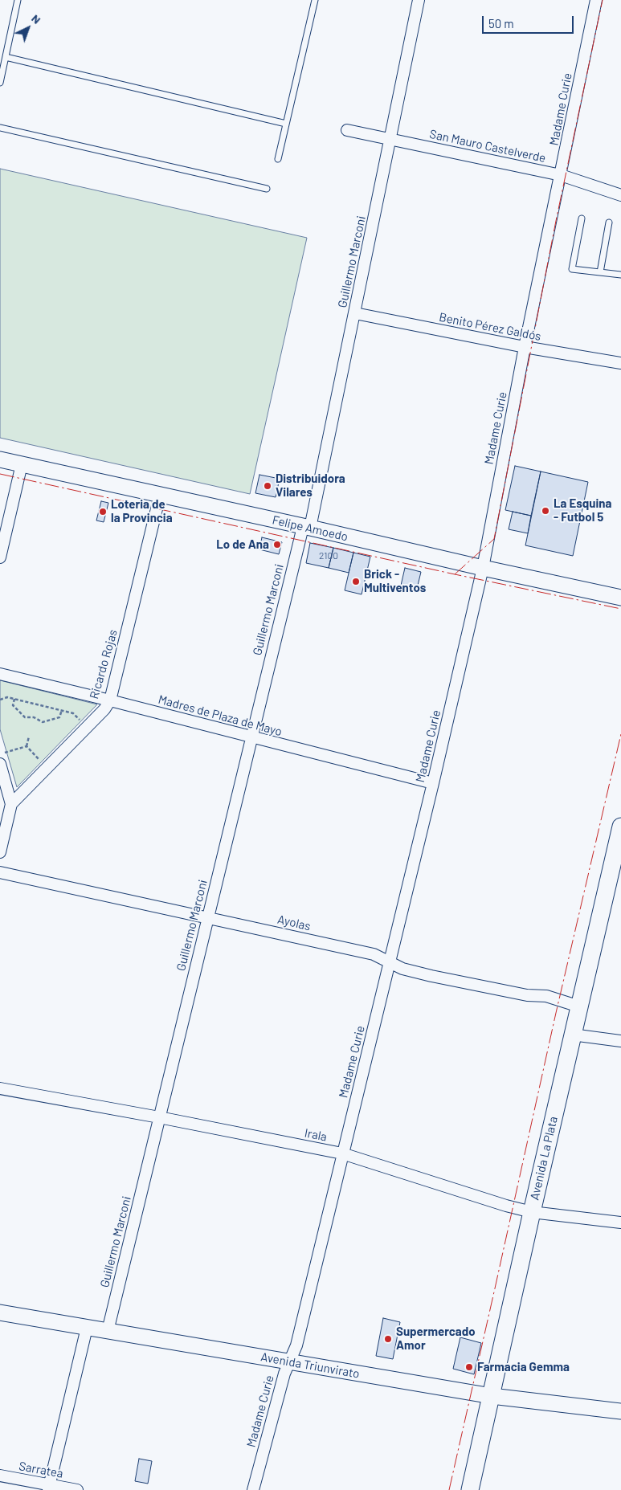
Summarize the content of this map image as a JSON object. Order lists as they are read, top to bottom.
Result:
{
  "streets": {
    "main road": ["Avenida La Plata"],
    "street": [
      "Madame Curie",
      "San Mauro Castelverde",
      "Guillermo Marconi",
      "Benito Pérez Galdós",
      "Felipe Amoedo",
      "Ricardo Rojas",
      "Madres de Plaza de Mayo",
      "Ayolas",
      "Irala",
      "Avenida Triunvirato",
      "Sarratea"
    ]
  },
  "crossings": [
    ["Madame Curie", "San Mauro Castelverde"],
    ["Madame Curie", "Benito Pérez Galdós"],
    ["Madame Curie", "Felipe Amoedo"],
    ["Madame Curie", "Madres de Plaza de Mayo"],
    ["Madame Curie", "Ayolas"],
    ["Madame Curie", "Irala"],
    ["Madame Curie", "Avenida Triunvirato"],
    ["San Mauro Castelverde", "Guillermo Marconi"],
    ["Guillermo Marconi", "Benito Pérez Galdós"],
    ["Guillermo Marconi", "Felipe Amoedo"],
    ["Guillermo Marconi", "Madres de Plaza de Mayo"],
    ["Guillermo Marconi", "Ayolas"],
    ["Guillermo Marconi", "Irala"],
    ["Guillermo Marconi", "Avenida Triunvirato"],
    ["Felipe Amoedo", "Ricardo Rojas"],
    ["Ricardo Rojas", "Madres de Plaza de Mayo"],
    ["Ayolas", "Avenida La Plata"],
    ["Irala", "Avenida La Plata"],
    ["Avenida La Plata", "Avenida Triunvirato"]
  ],
  "places": [
    "Distribuidora Vilares",
    "La Esquina - Futbol 5",
    "Loteria de la Provincia",
    "Lo de Ana",
    "Brick - Multiventos",
    "Supermercado Amor",
    "Farmacia Gemma"
  ],
  "house_numbers": ["2100"],
  "scale_bar": "50 m",
  "north": "top right"
}
